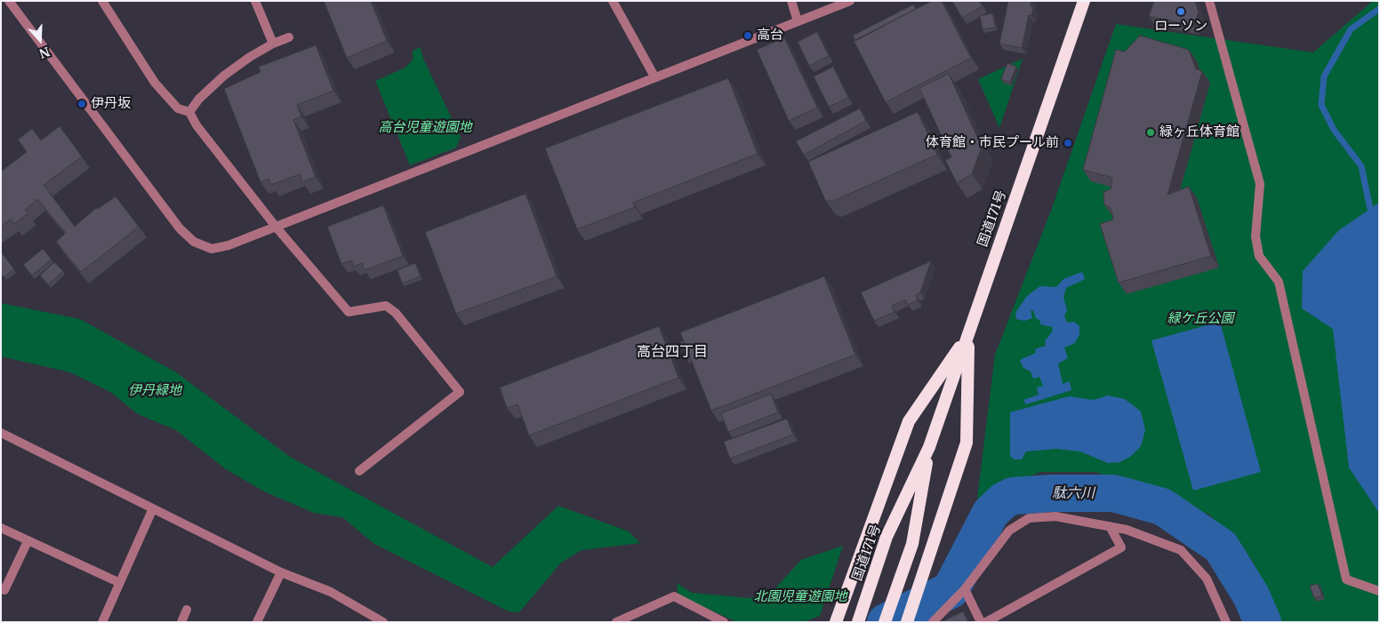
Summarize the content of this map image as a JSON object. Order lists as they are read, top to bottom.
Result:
{
  "streets": {
    "highway": ["国道171号"]
  },
  "districts": ["高台四丁目"],
  "water": ["駄六川"],
  "parks": [
    "高台児童遊園地",
    "緑ケ丘公園",
    "伊丹緑地",
    "北園児童遊園地"
  ],
  "places": [
    "ローソン",
    "高台",
    "伊丹坂",
    "緑ヶ丘体育館",
    "体育館・市民プール前"
  ],
  "north": "bottom"
}
